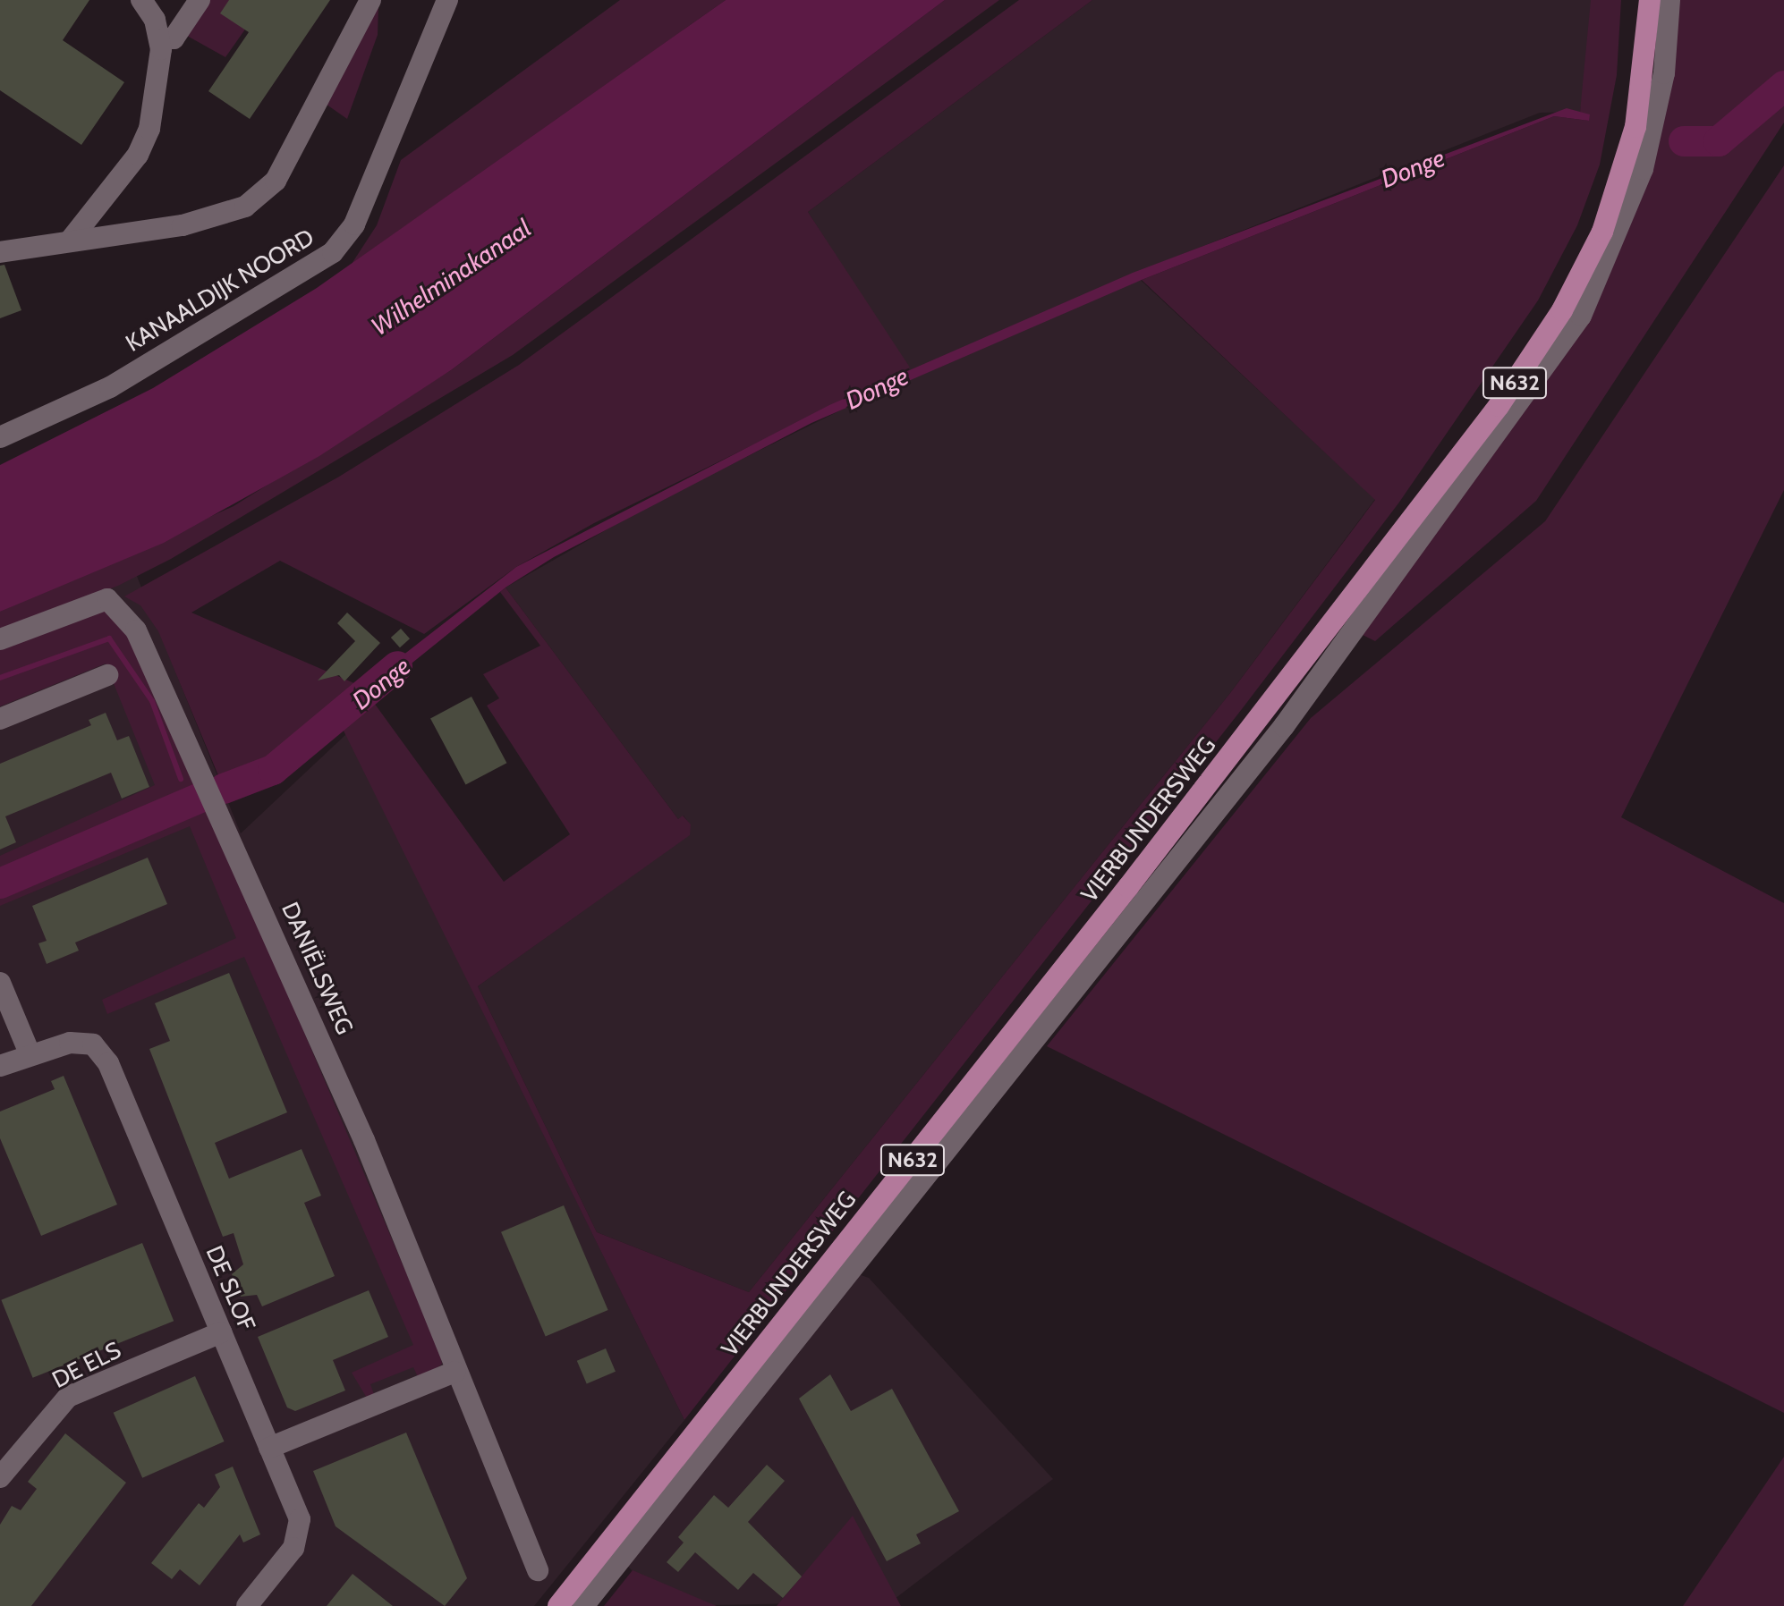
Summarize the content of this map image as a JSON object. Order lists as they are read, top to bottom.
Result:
{
  "streets": {
    "main road": ["N632", "VIERBUNDERSWEG"],
    "street": [
      "KANAALDIJK NOORD",
      "DANIËLSWEG",
      "DE SLOF",
      "DE ELS"
    ]
  },
  "crossings": [
    ["DE SLOF", "DE ELS"]
  ],
  "water": ["Donge", "Wilhelminakanaal"]
}
